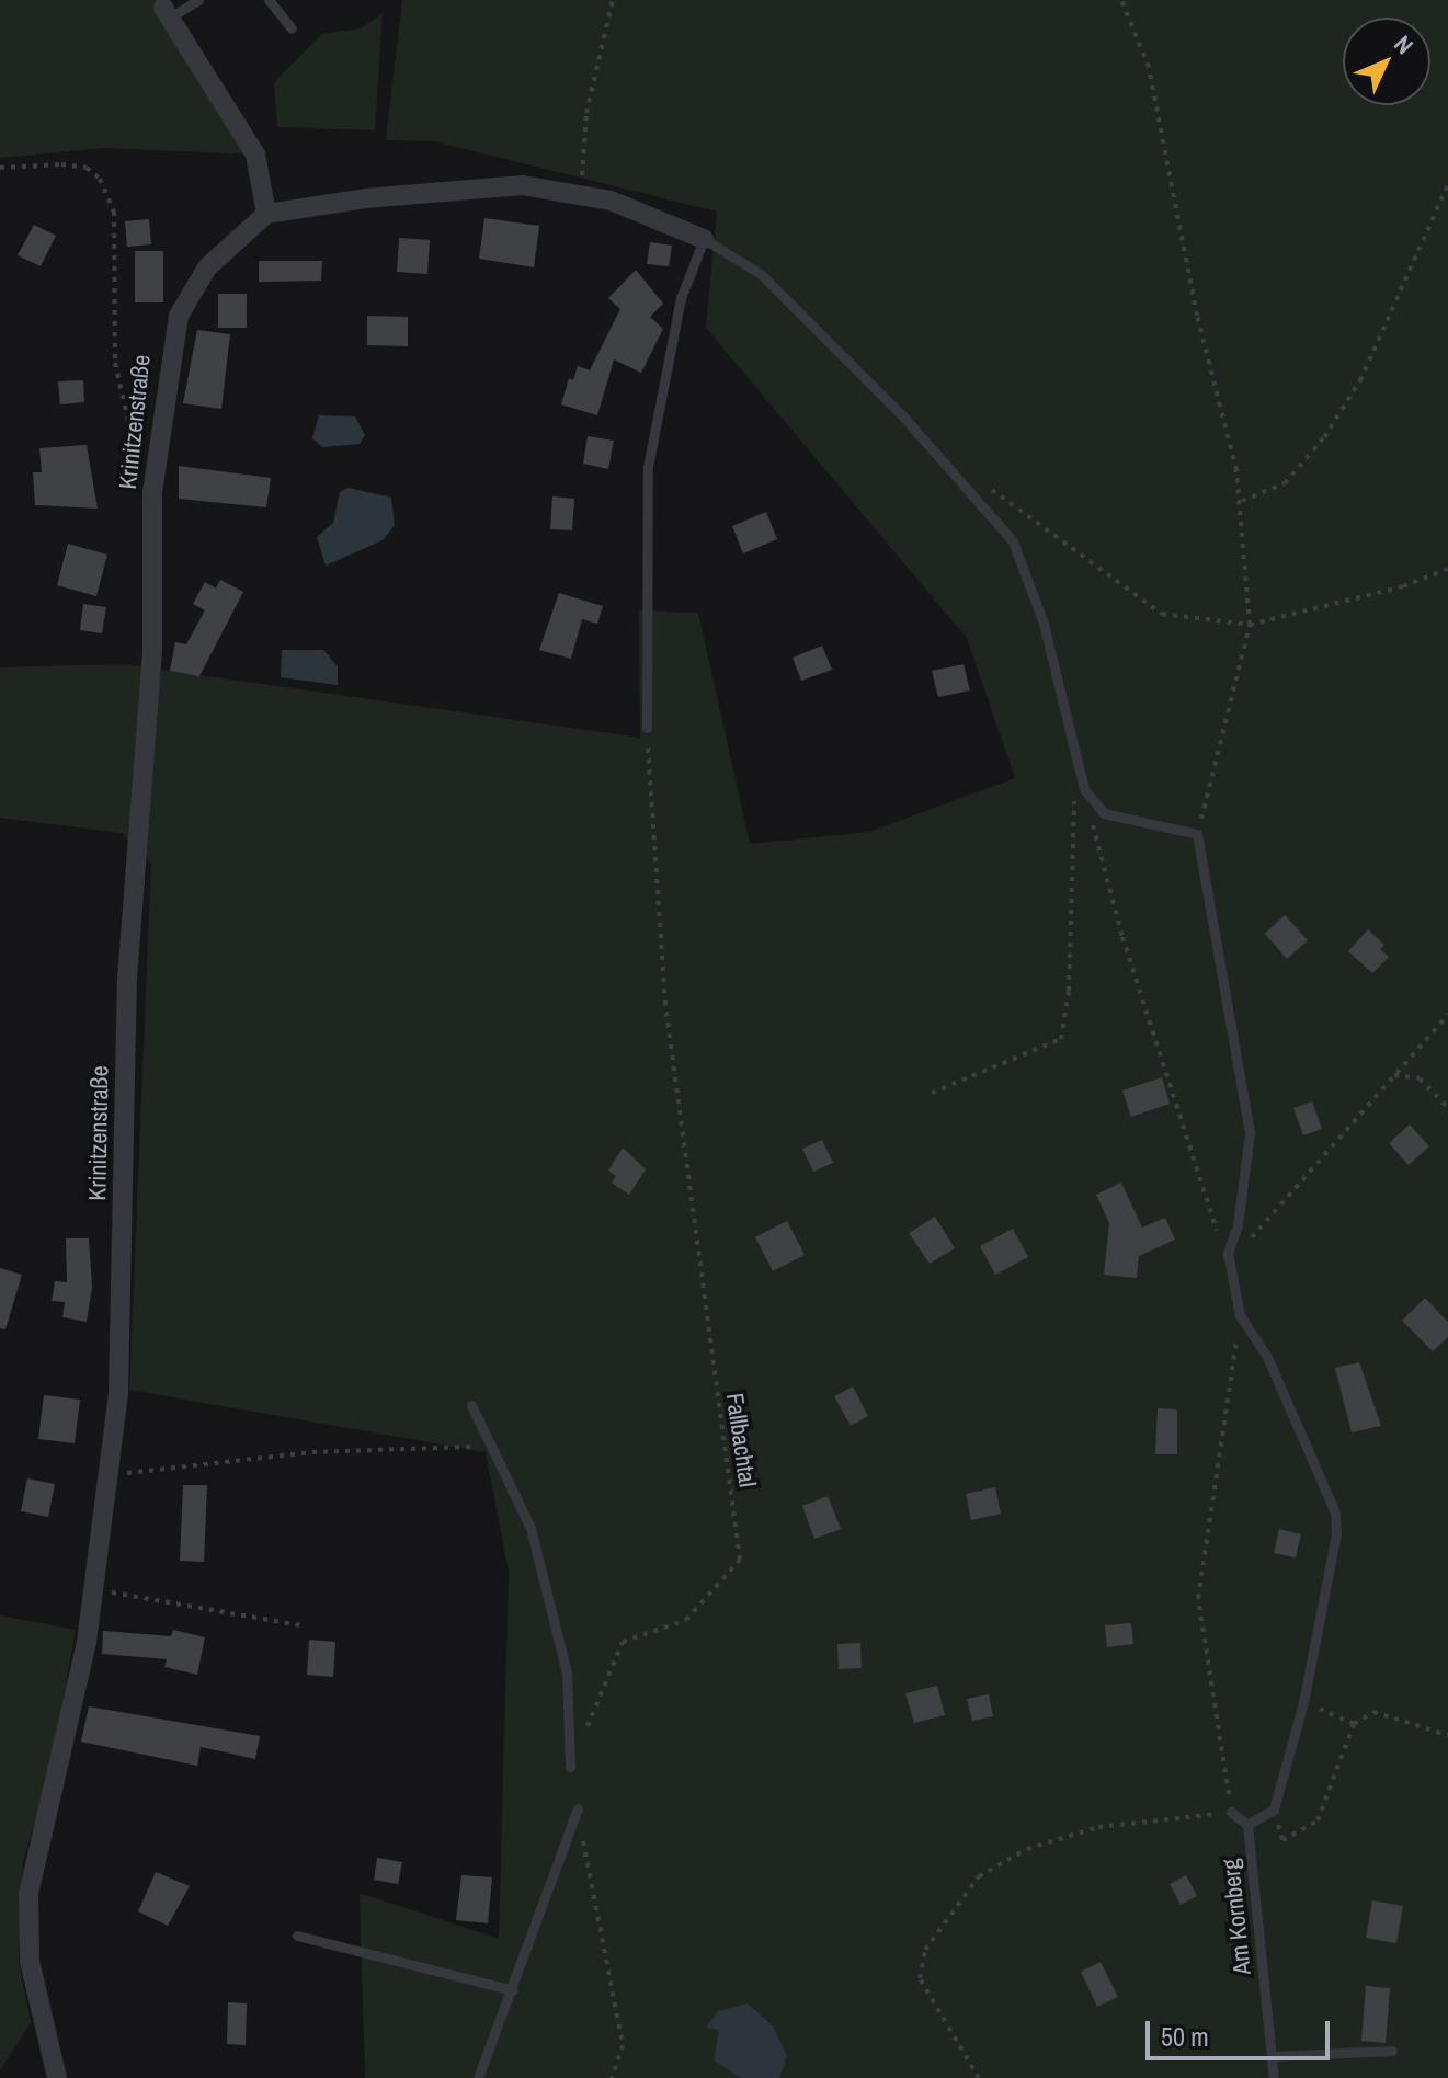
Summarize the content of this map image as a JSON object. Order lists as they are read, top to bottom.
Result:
{
  "streets": {
    "street": ["Krinitzenstraße"],
    "lane": ["Am Kornberg"],
    "path": ["Fallbachtal"]
  },
  "scale_bar": "50 m",
  "north": "top right"
}
